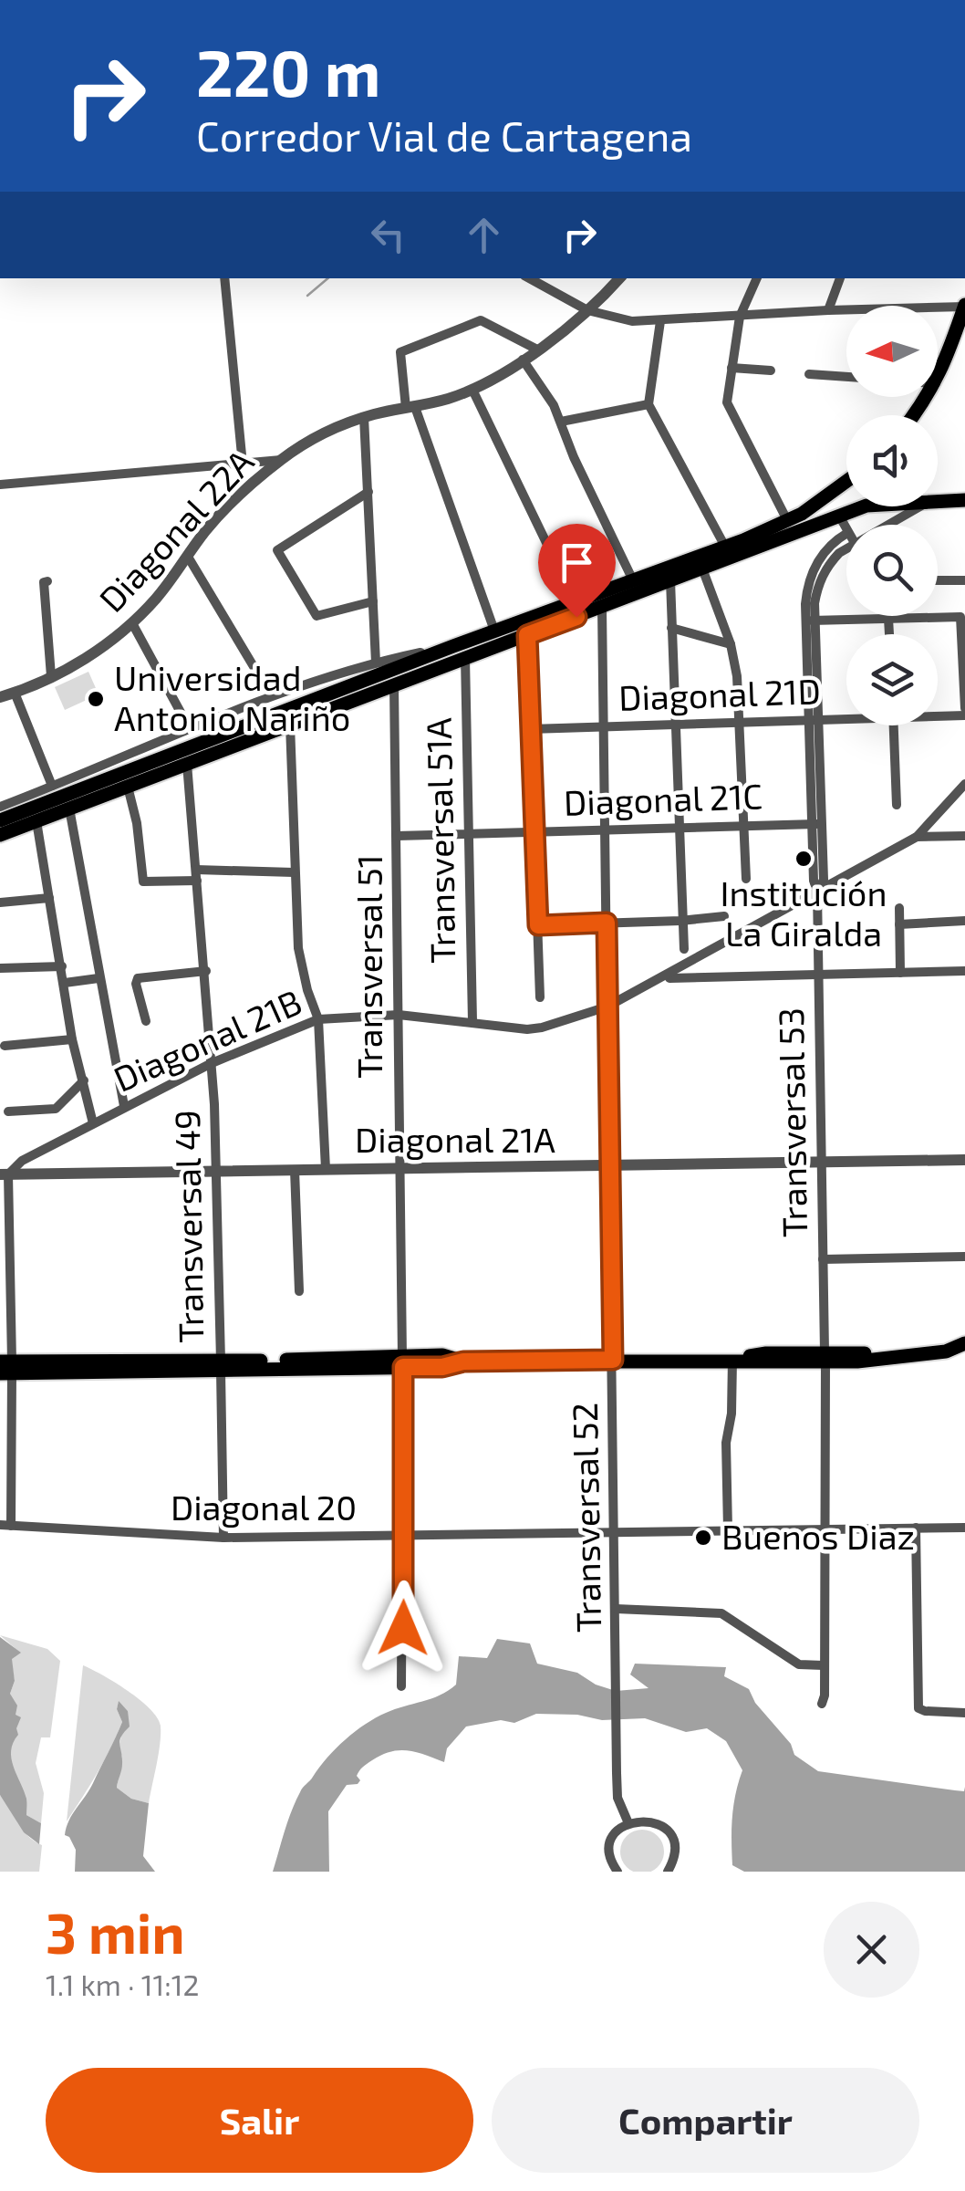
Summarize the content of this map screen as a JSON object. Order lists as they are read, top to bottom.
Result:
{
  "streets": {
    "street": [
      "Diagonal 22A",
      "Diagonal 21D",
      "Diagonal 21C",
      "Transversal 51A",
      "Transversal 51",
      "Diagonal 21B",
      "Transversal 53",
      "Diagonal 21A",
      "Transversal 49",
      "Diagonal 20",
      "Transversal 52"
    ]
  },
  "crossings": [
    ["Diagonal 21D", "Transversal 53"],
    ["Diagonal 21D", "Transversal 52"],
    ["Diagonal 21C", "Transversal 51A"],
    ["Diagonal 21C", "Transversal 51"],
    ["Diagonal 21C", "Transversal 53"],
    ["Diagonal 21C", "Transversal 52"],
    ["Transversal 51A", "Diagonal 21B"],
    ["Transversal 51", "Diagonal 21B"],
    ["Transversal 51", "Diagonal 21A"],
    ["Transversal 51", "Diagonal 20"],
    ["Diagonal 21B", "Diagonal 21A"],
    ["Diagonal 21B", "Transversal 49"],
    ["Diagonal 21B", "Transversal 52"],
    ["Transversal 53", "Diagonal 21A"],
    ["Transversal 53", "Diagonal 20"],
    ["Diagonal 21A", "Transversal 49"],
    ["Diagonal 21A", "Transversal 52"],
    ["Transversal 49", "Diagonal 20"],
    ["Diagonal 20", "Transversal 52"]
  ],
  "places": ["Universidad Antonio Nariño", "Institución La Giralda", "Buenos Diaz"],
  "north": "left",
  "page": {
    "turn": ["220 m", "Corredor Vial de Cartagena"],
    "heading": ["3 min", "1.1 km · 11:12"],
    "buttons": ["Salir", "Compartir"]
  }
}
